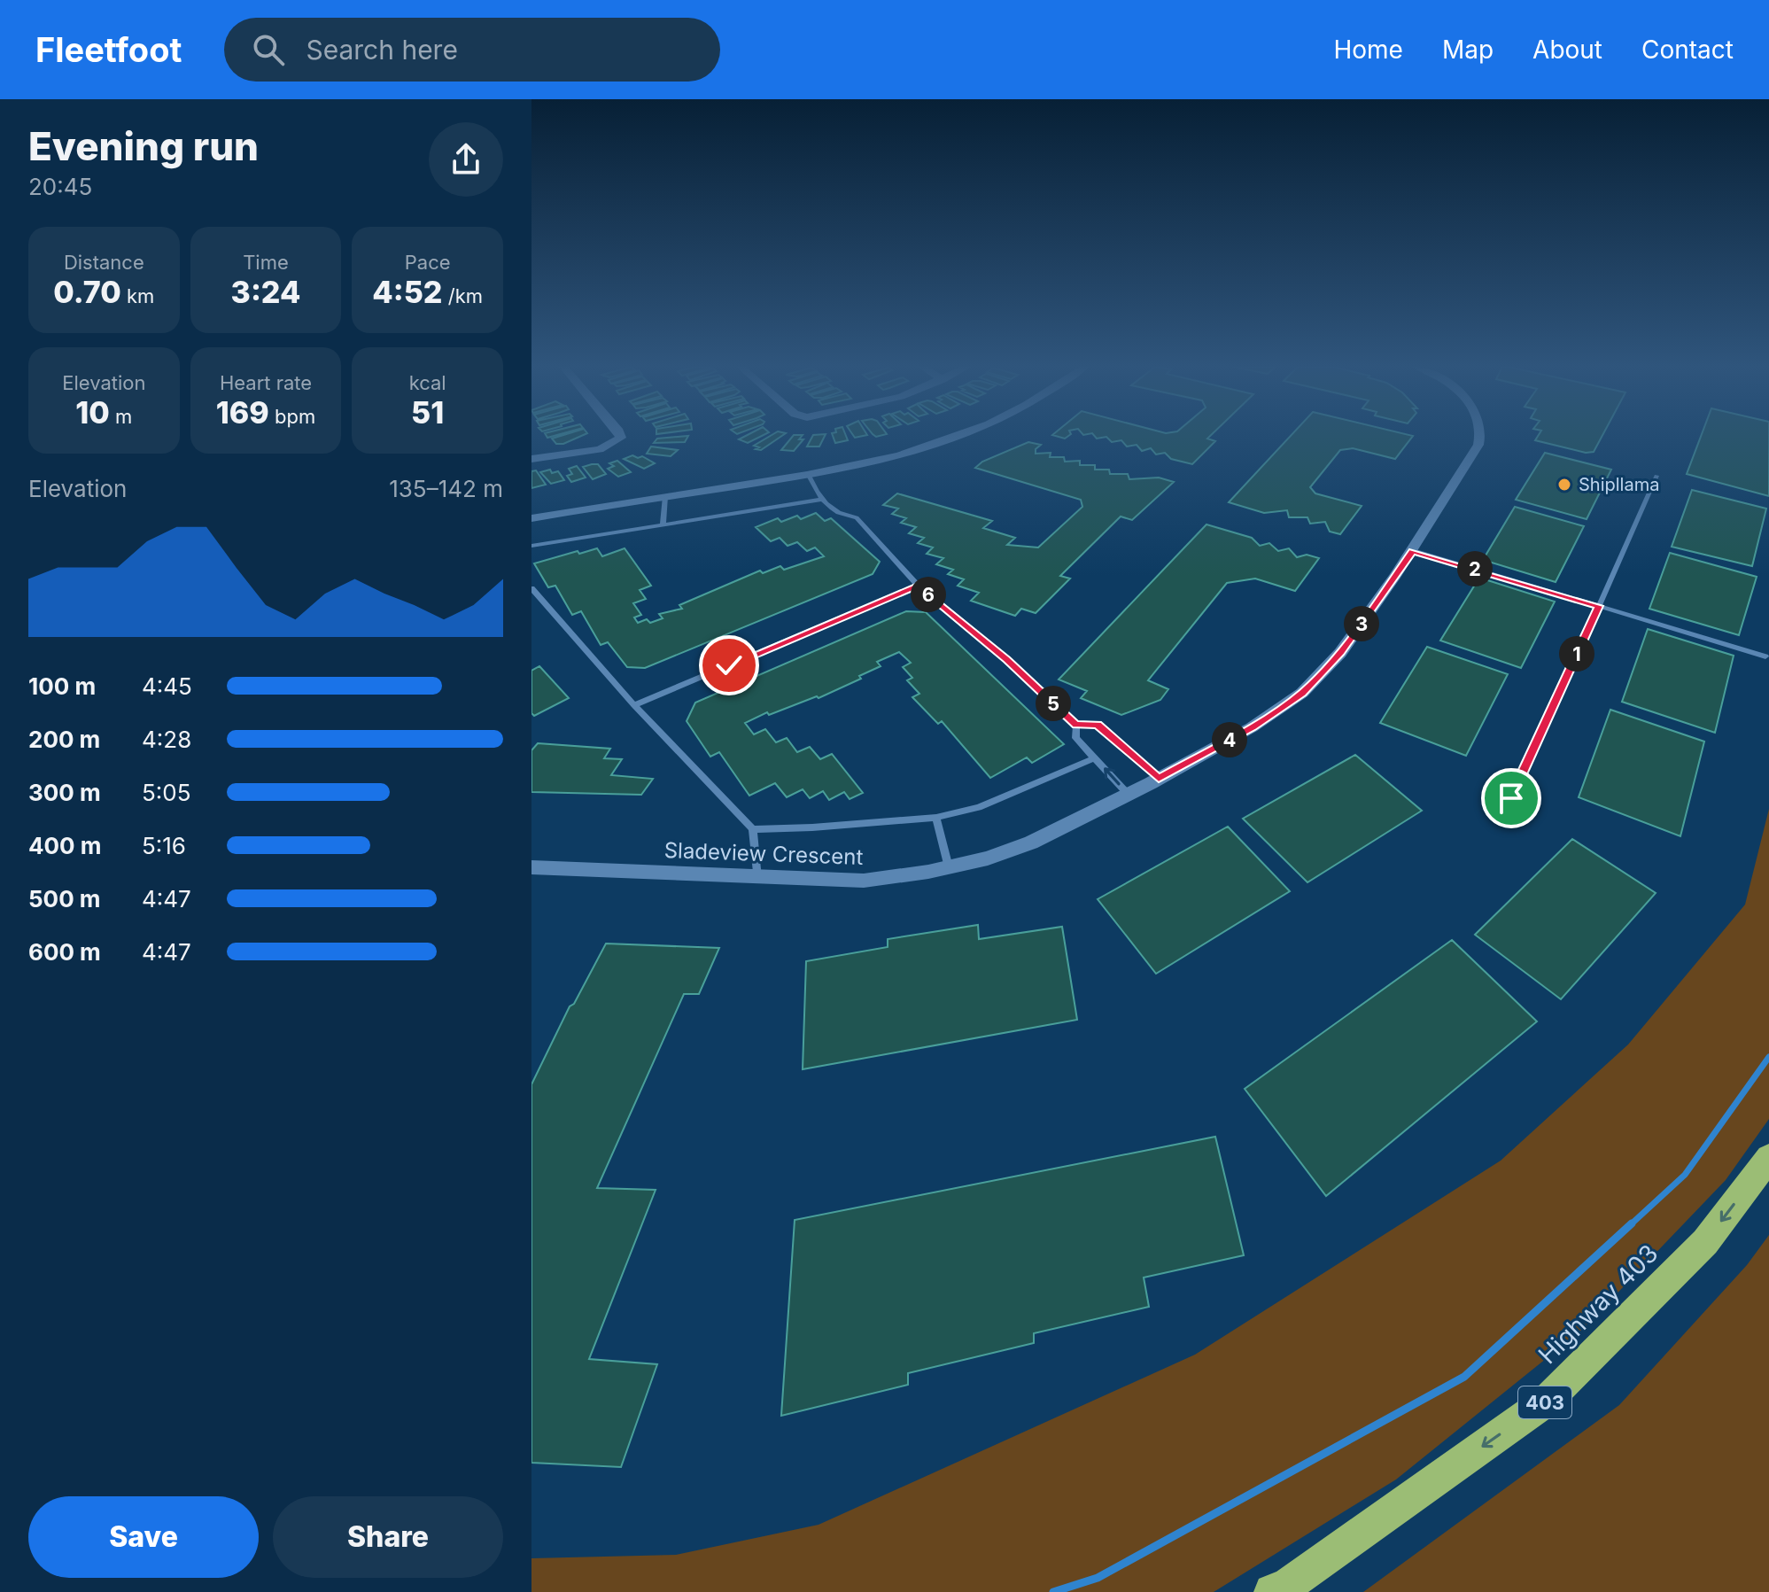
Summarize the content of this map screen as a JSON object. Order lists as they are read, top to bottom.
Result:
{
  "streets": {
    "highway": ["Highway 403", "403"],
    "street": ["Sladeview Crescent"]
  },
  "one_way": ["Highway 403"],
  "places": ["Shipllama"],
  "page": {
    "header": "Fleetfoot",
    "search": "Search here",
    "nav": [
      "Home",
      "Map",
      "About",
      "Contact"
    ],
    "heading": ["Evening run", "20:45"],
    "stats": [
      ["Distance", "0.70 km"],
      ["Time", "3:24"],
      ["Pace", "4:52 /km"],
      ["Elevation", "10 m"],
      ["Heart rate", "169 bpm"],
      ["kcal", "51"]
    ],
    "chart": ["Elevation", "135–142 m"],
    "pins": [
      "2",
      "6",
      "3",
      "1",
      "5",
      "4"
    ],
    "list": [
      {
        "name": "100 m",
        "note": "4:45"
      },
      {
        "name": "200 m",
        "note": "4:28"
      },
      {
        "name": "300 m",
        "note": "5:05"
      },
      {
        "name": "400 m",
        "note": "5:16"
      },
      {
        "name": "500 m",
        "note": "4:47"
      },
      {
        "name": "600 m",
        "note": "4:47"
      }
    ],
    "buttons": ["Save", "Share"]
  }
}
